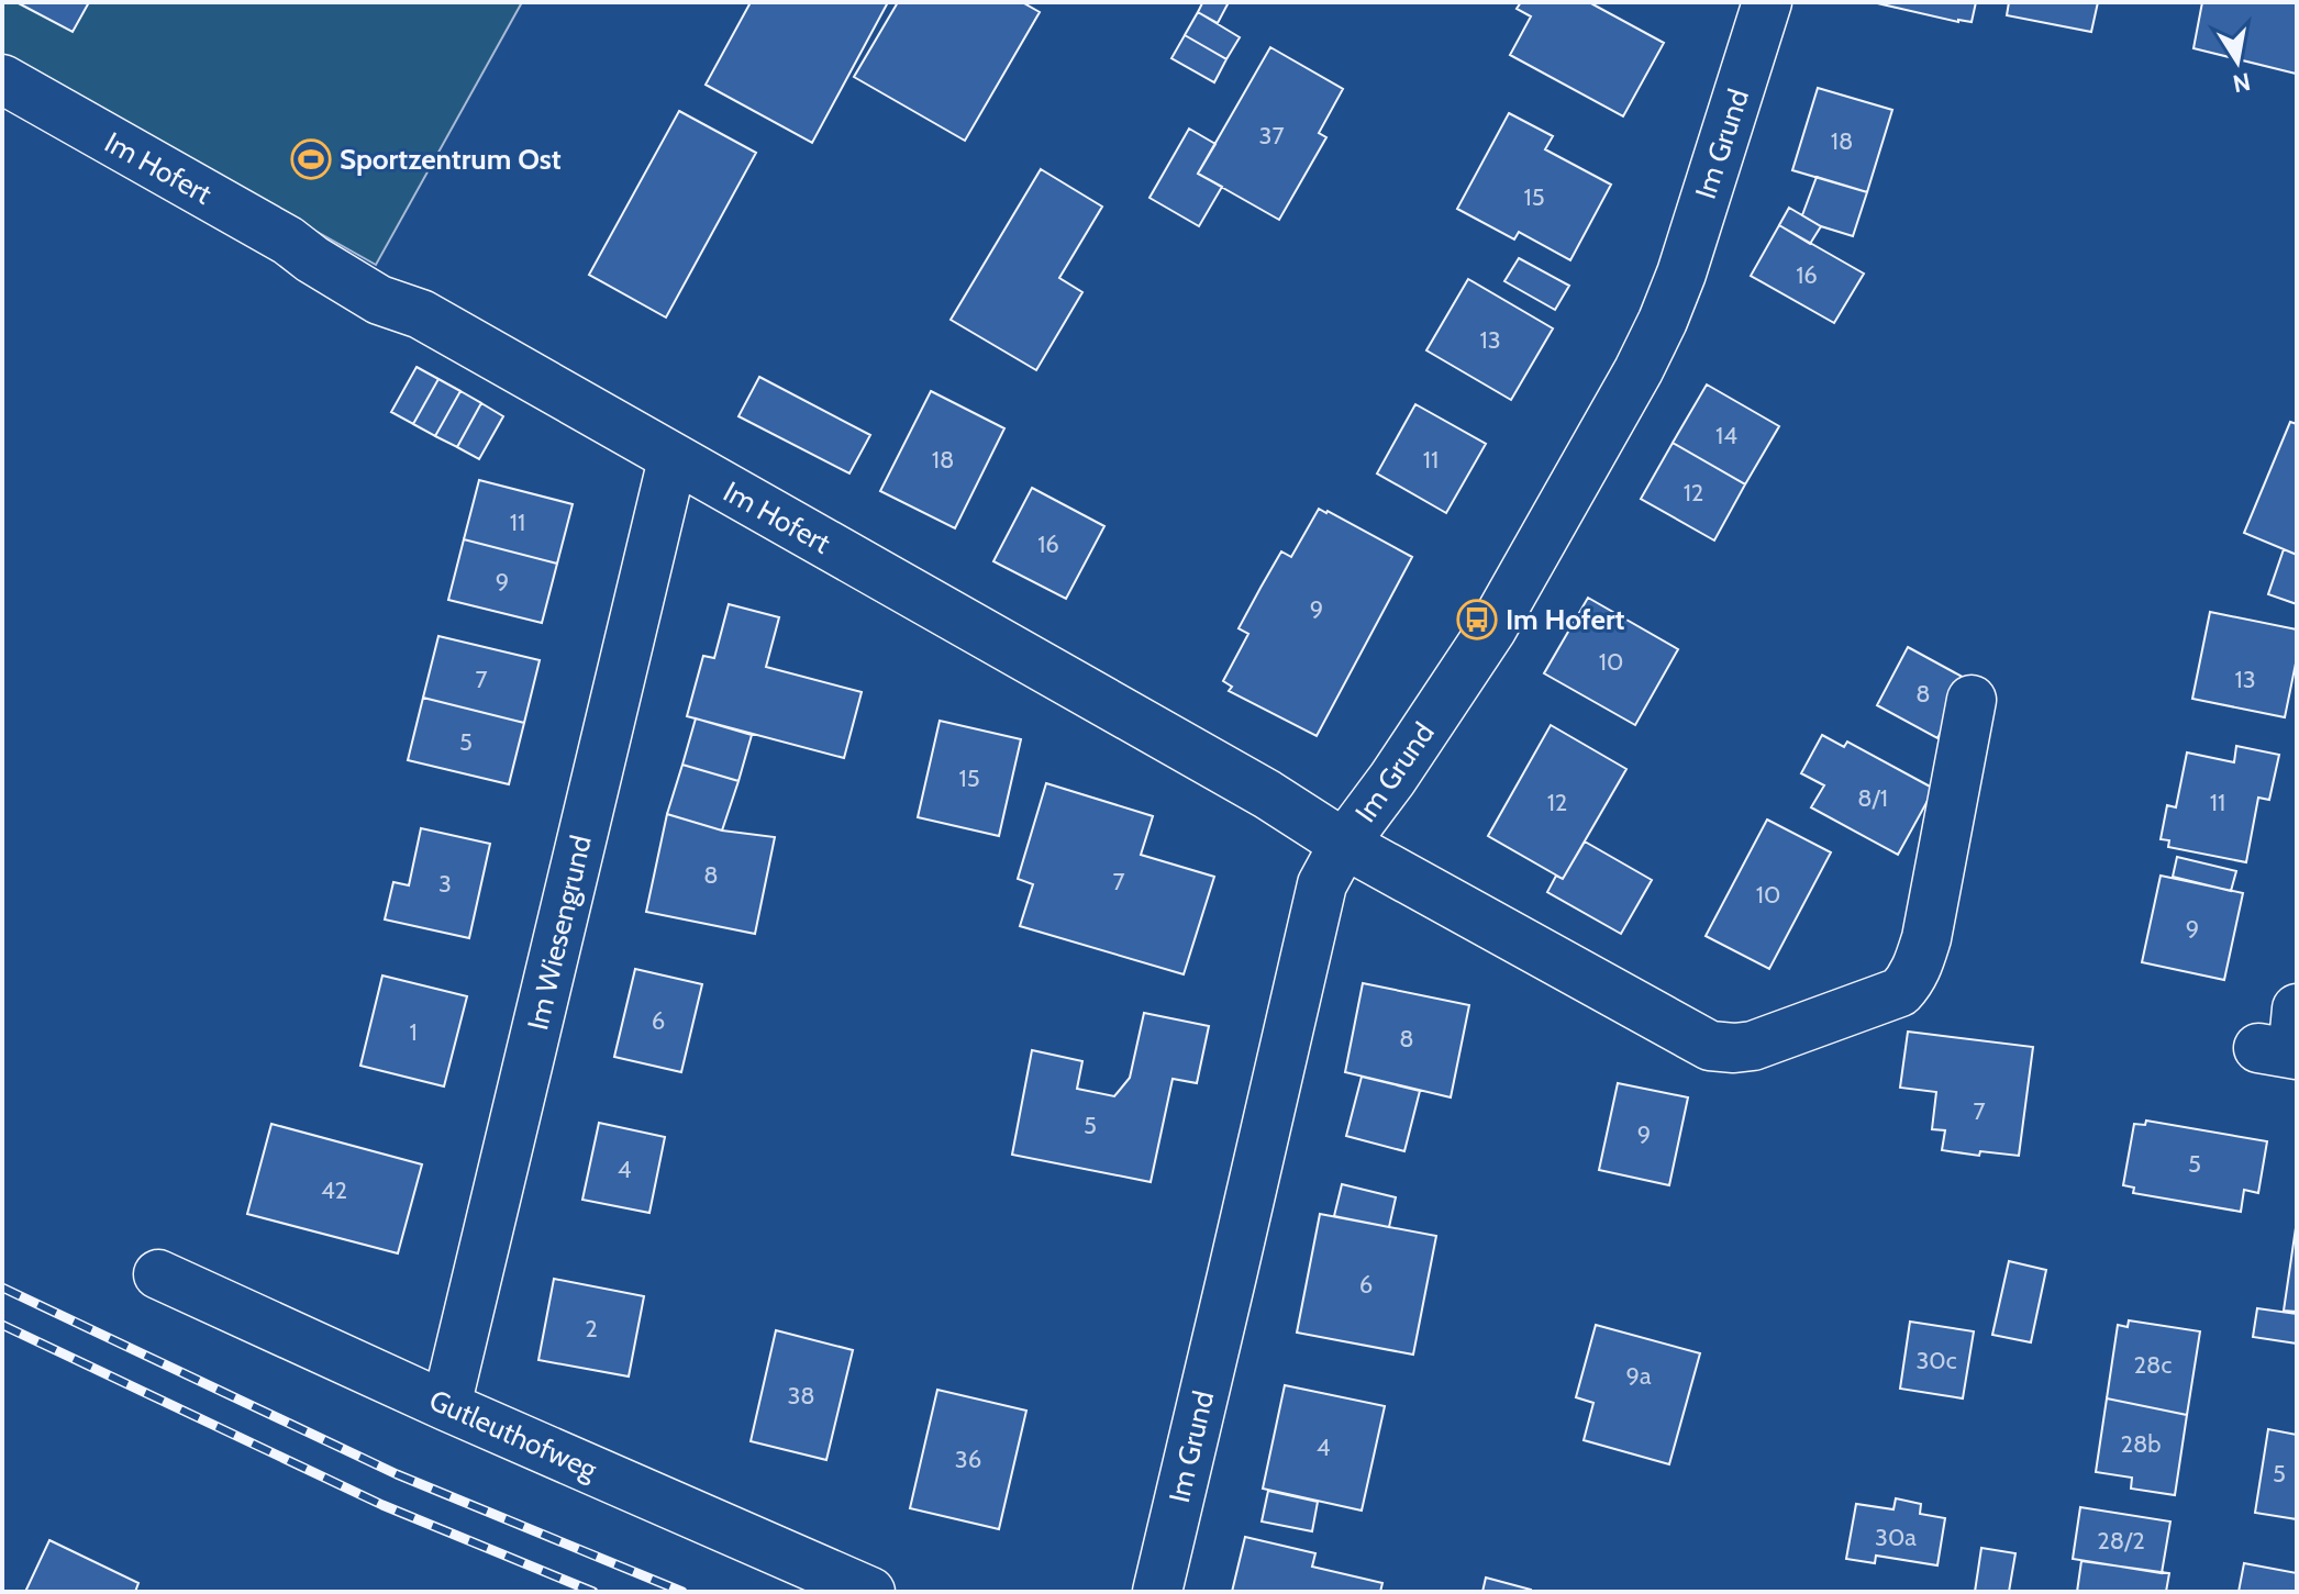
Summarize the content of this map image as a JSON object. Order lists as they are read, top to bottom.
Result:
{
  "streets": {
    "street": [
      "Im Grund",
      "Im Hofert",
      "Im Wiesengrund",
      "Gutleuthofweg"
    ]
  },
  "crossings": [
    ["Im Grund", "Im Hofert"],
    ["Im Hofert", "Im Wiesengrund"],
    ["Im Wiesengrund", "Gutleuthofweg"]
  ],
  "places": {
    "sports": ["Sportzentrum Ost"],
    "bus stop": ["Im Hofert"]
  },
  "house_numbers": [
    "37",
    "18",
    "15",
    "16",
    "13",
    "14",
    "18",
    "11",
    "12",
    "11",
    "16",
    "9",
    "9",
    "10",
    "7",
    "13",
    "8",
    "5",
    "15",
    "8/1",
    "12",
    "11",
    "8",
    "7",
    "3",
    "10",
    "9",
    "6",
    "1",
    "8",
    "7",
    "5",
    "9",
    "5",
    "4",
    "42",
    "6",
    "2",
    "30c",
    "28c",
    "9a",
    "38",
    "28b",
    "4",
    "36",
    "5",
    "30a",
    "28/2"
  ],
  "north": "bottom"
}
